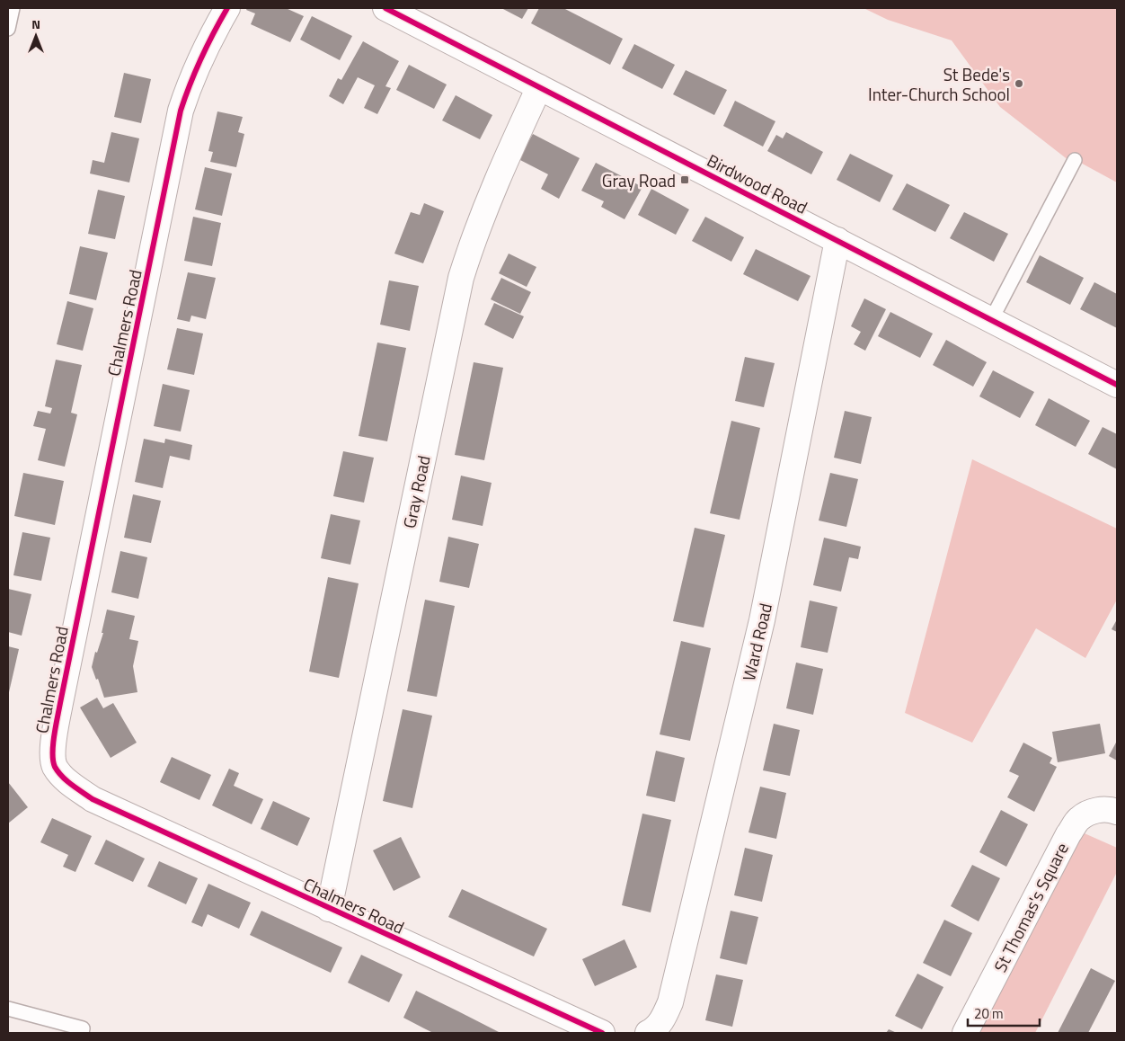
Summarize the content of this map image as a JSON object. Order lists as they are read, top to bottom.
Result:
{
  "streets": {
    "street": [
      "Birdwood Road",
      "Chalmers Road",
      "Gray Road",
      "Ward Road",
      "St Thomas's Square"
    ]
  },
  "crossings": [
    ["Birdwood Road", "Gray Road"],
    ["Birdwood Road", "Ward Road"],
    ["Chalmers Road", "Gray Road"]
  ],
  "places": {
    "other": ["St Bede's Inter-Church School"],
    "transit": ["Gray Road"]
  },
  "scale_bar": "20 m",
  "north": "top"
}
